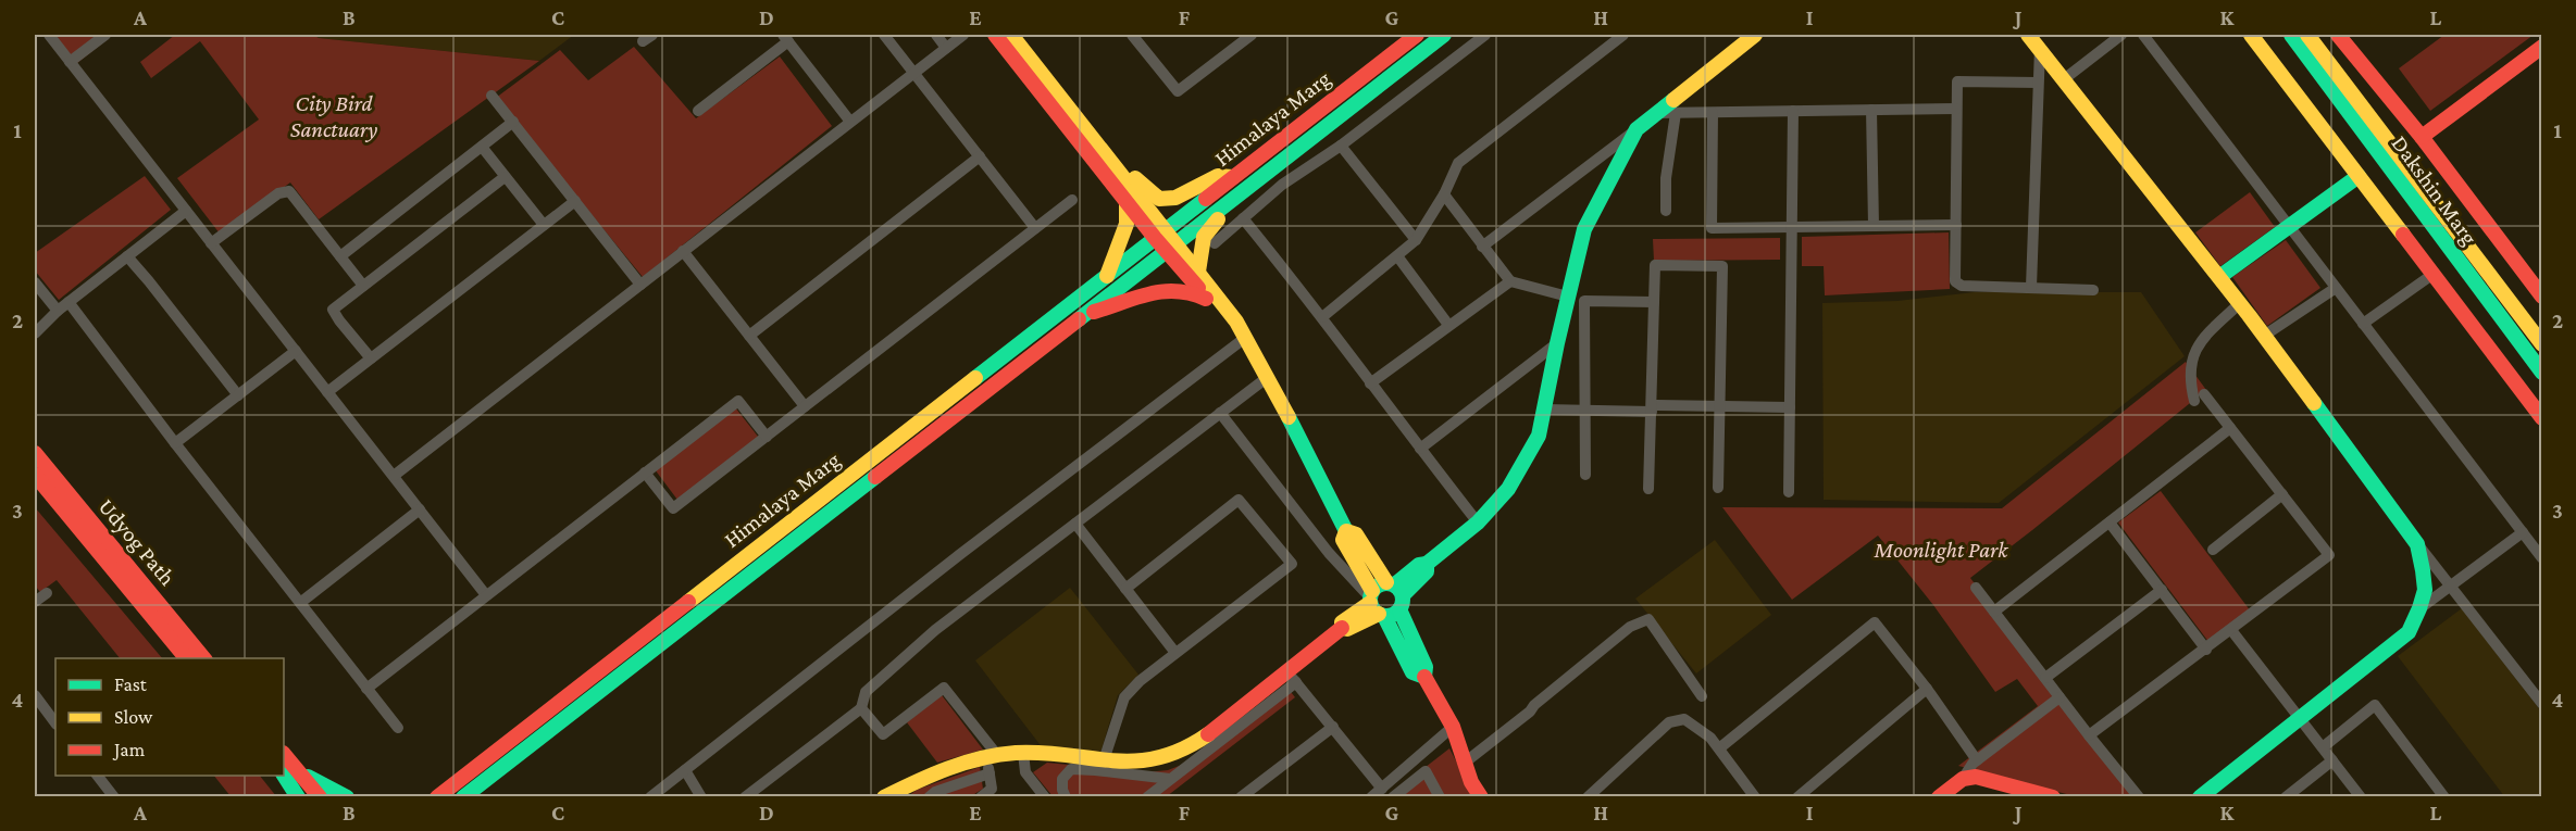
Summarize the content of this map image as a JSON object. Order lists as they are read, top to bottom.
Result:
{
  "streets": {
    "street": ["Himalaya Marg", "Dakshin Marg", "Udyog Path"]
  },
  "parks": ["City Bird Sanctuary", "Moonlight Park"],
  "legend": ["Fast", "Slow", "Jam"],
  "grid": {
    "columns": [
      "A",
      "B",
      "C",
      "D",
      "E",
      "F",
      "G",
      "H",
      "I",
      "J",
      "K",
      "L"
    ],
    "rows": [
      "1",
      "2",
      "3",
      "4"
    ]
  }
}
